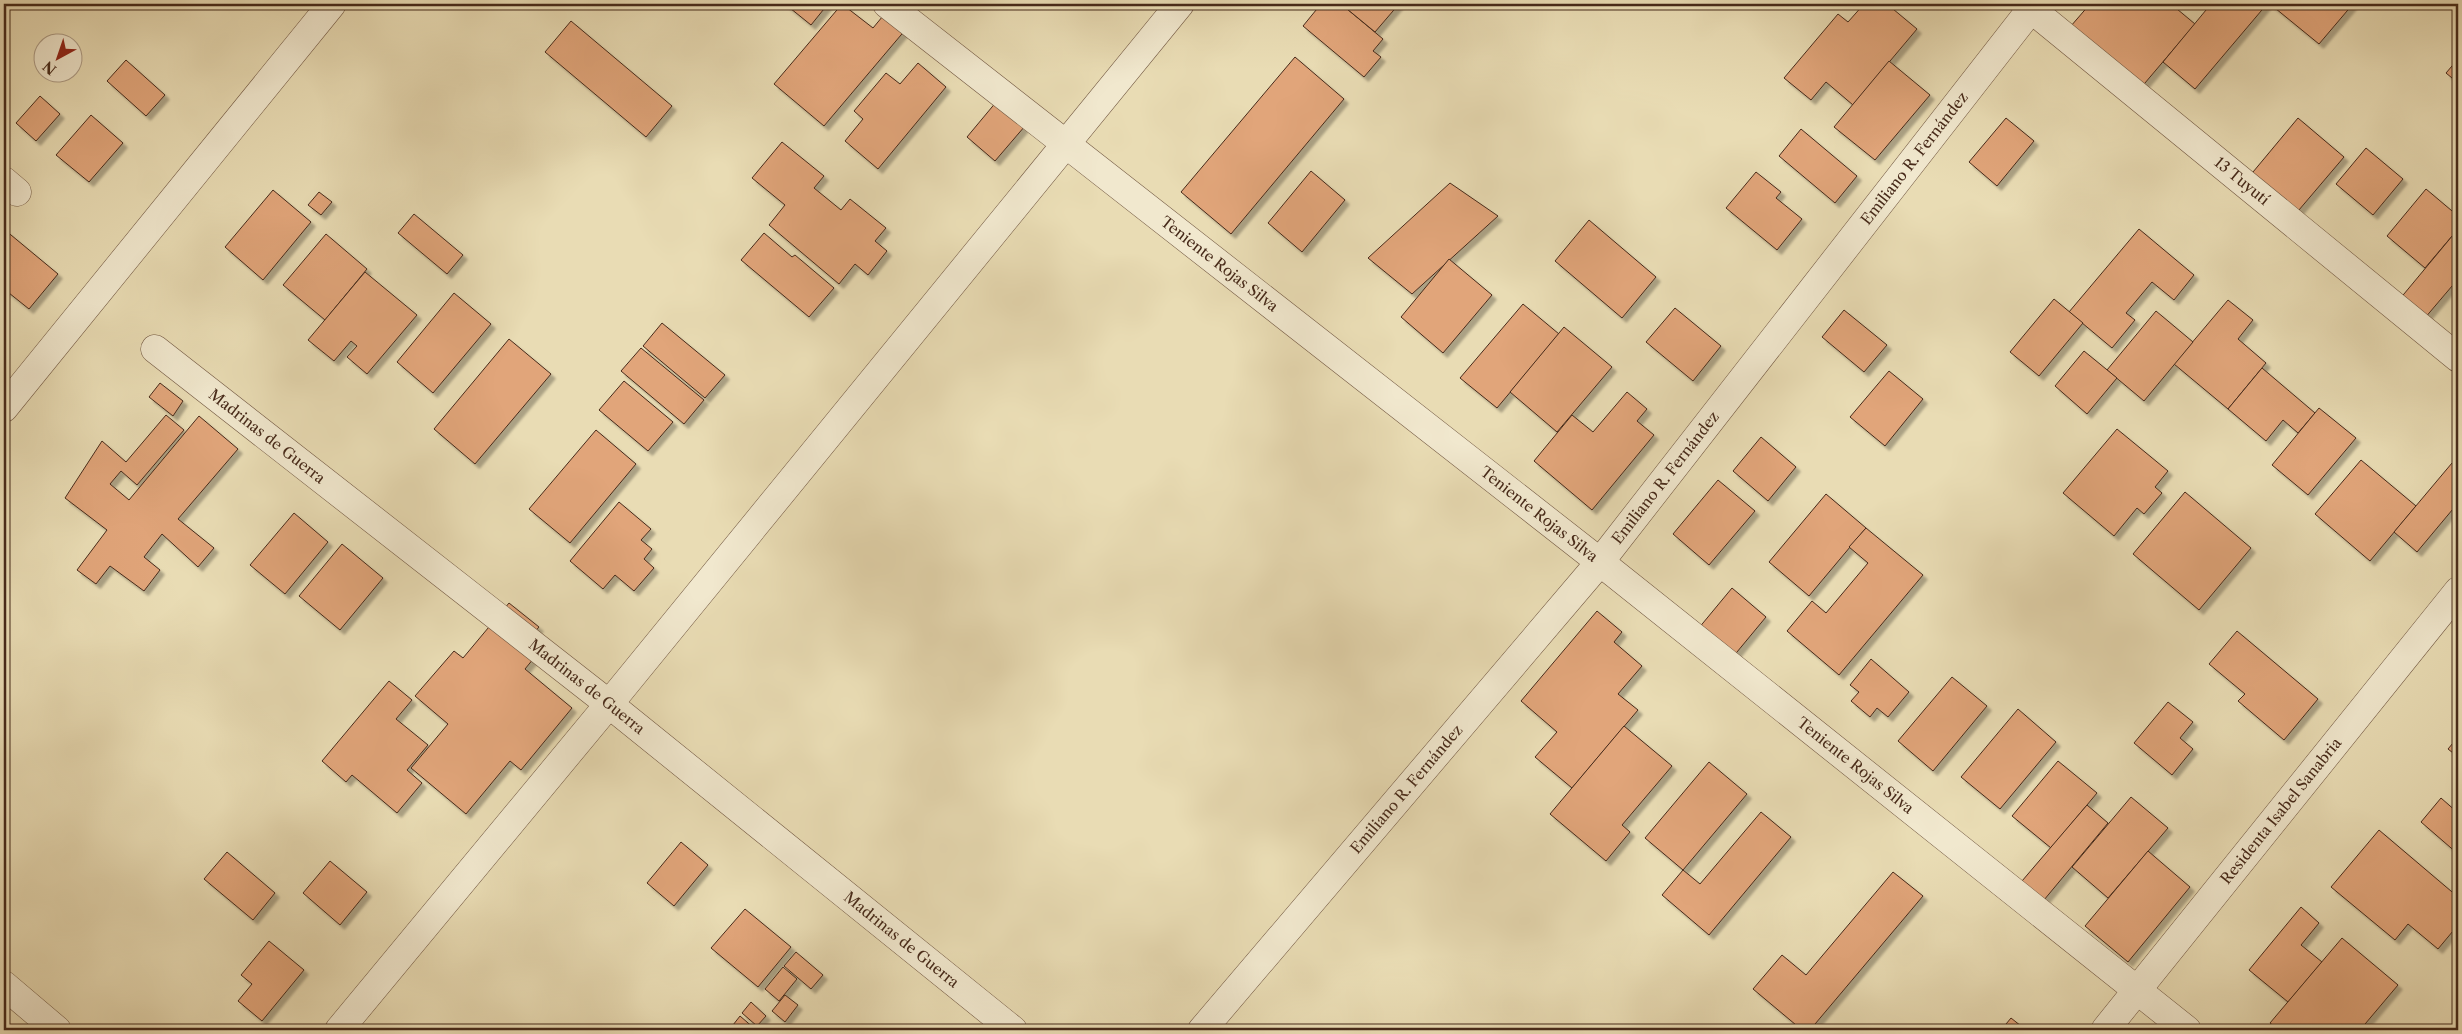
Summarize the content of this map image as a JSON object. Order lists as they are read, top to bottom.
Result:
{
  "streets": {
    "street": [
      "Emiliano R. Fernández",
      "13 Tuyutí",
      "Teniente Rojas Silva",
      "Madrinas de Guerra",
      "Residenta Isabel Sanabria"
    ]
  },
  "crossings": [
    ["Emiliano R. Fernández", "13 Tuyutí"],
    ["Emiliano R. Fernández", "Teniente Rojas Silva"],
    ["Teniente Rojas Silva", "Residenta Isabel Sanabria"]
  ],
  "north": "bottom left"
}
